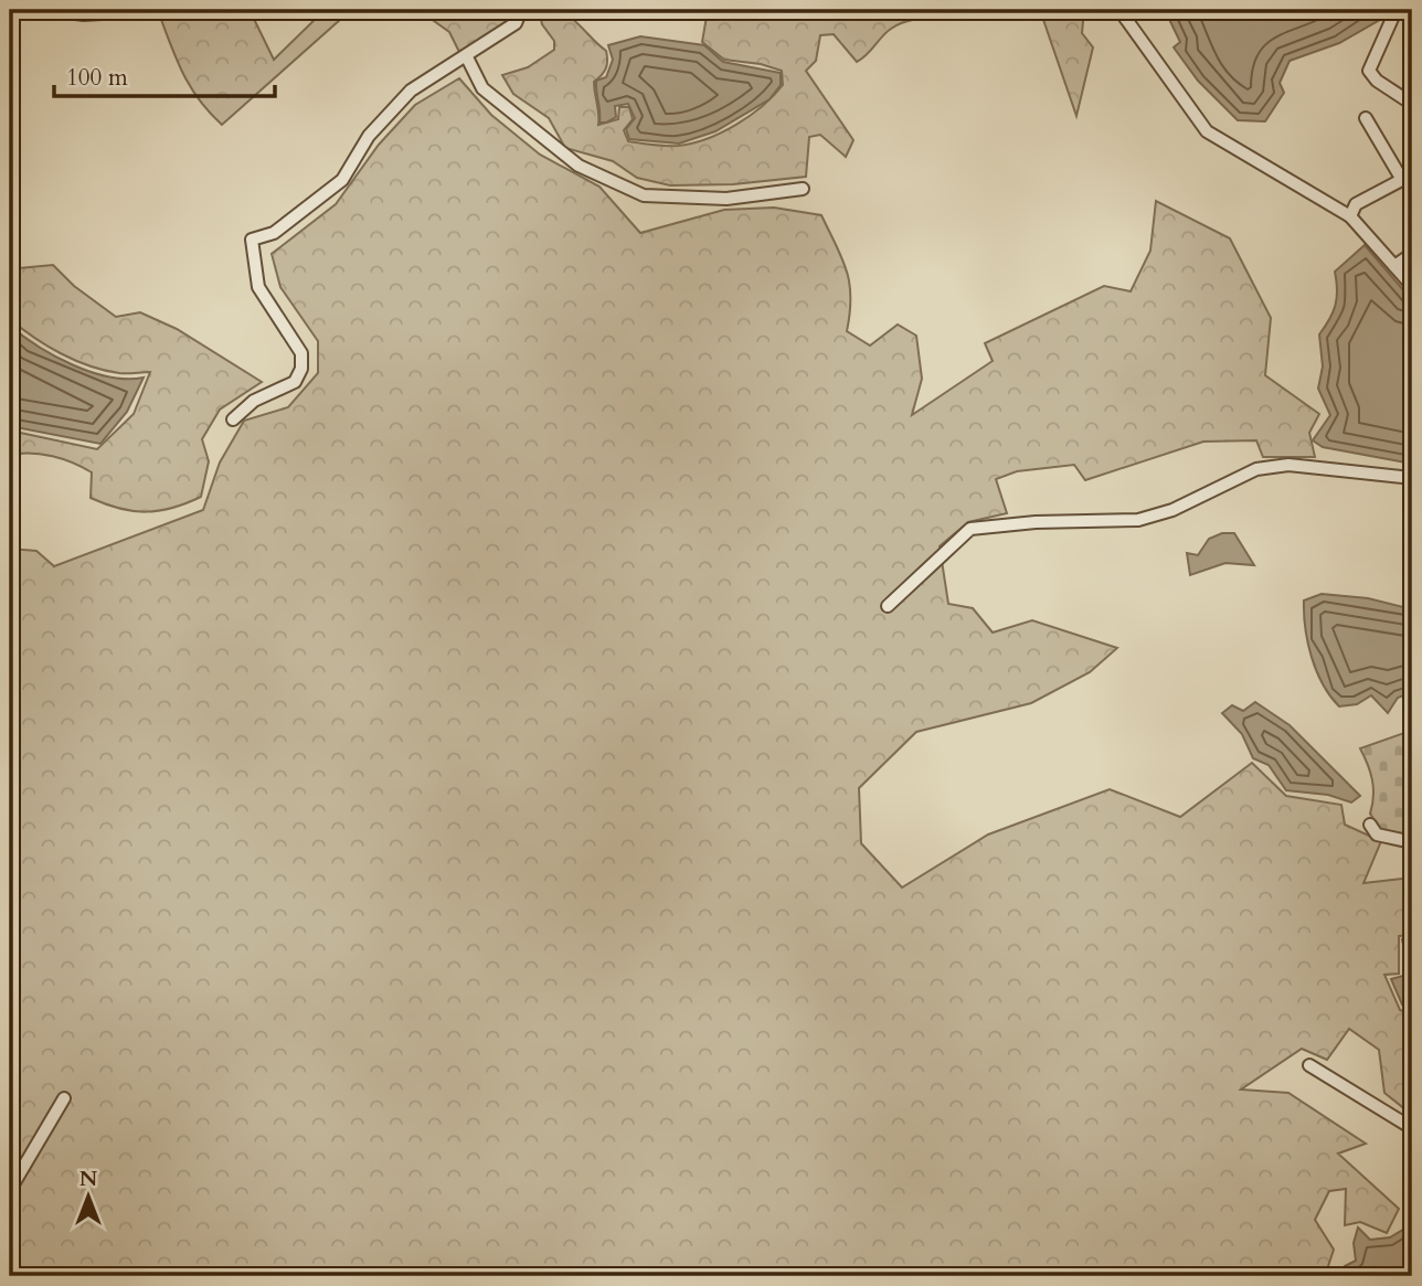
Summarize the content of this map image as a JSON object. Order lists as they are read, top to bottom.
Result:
{
  "scale_bar": "100 m",
  "north": "top"
}
